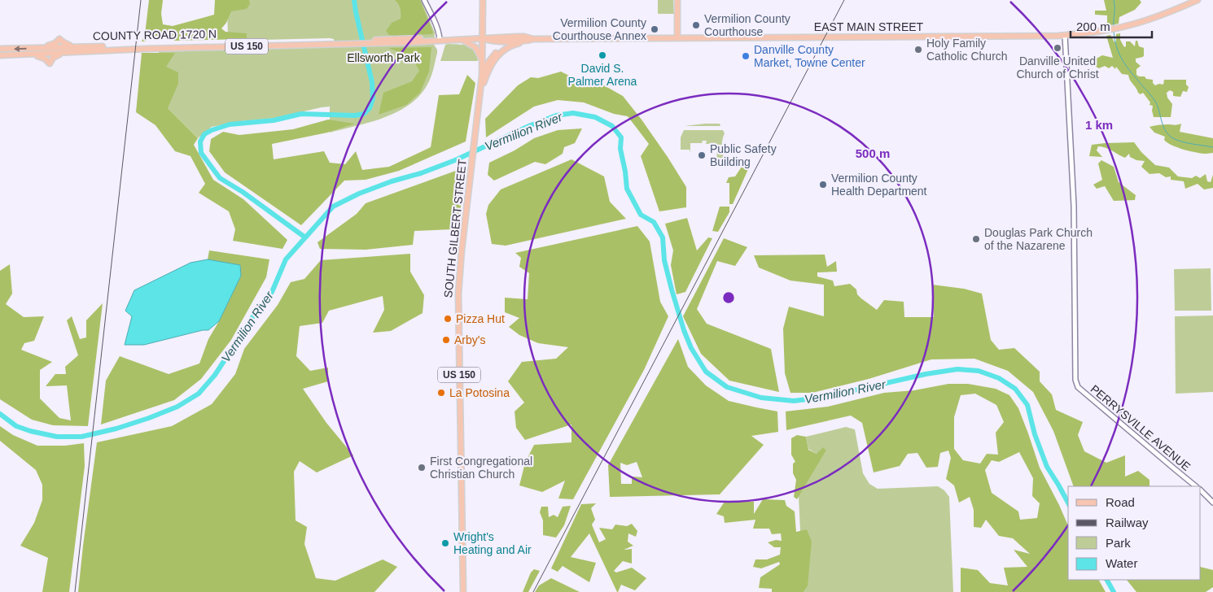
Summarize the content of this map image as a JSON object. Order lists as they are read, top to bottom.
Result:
{
  "streets": {
    "main road": [
      "EAST MAIN STREET",
      "COUNTY ROAD 1720 N",
      "US 150",
      "SOUTH GILBERT STREET"
    ],
    "street": ["PERRYSVILLE AVENUE"]
  },
  "crossings": [
    ["EAST MAIN STREET", "US 150"],
    ["EAST MAIN STREET", "SOUTH GILBERT STREET"],
    ["EAST MAIN STREET", "PERRYSVILLE AVENUE"],
    ["COUNTY ROAD 1720 N", "US 150"],
    ["US 150", "SOUTH GILBERT STREET"]
  ],
  "water": ["Vermilion River"],
  "parks": ["Ellsworth Park"],
  "places": [
    "Vermilion County Courthouse",
    "Vermilion County Courthouse Annex",
    "Danville United Church of Christ",
    "Holy Family Catholic Church",
    "David S. Palmer Arena",
    "Danville County Market, Towne Center",
    "Public Safety Building",
    "Vermilion County Health Department",
    "Douglas Park Church of the Nazarene",
    "Pizza Hut",
    "Arby's",
    "La Potosina",
    "First Congregational Christian Church",
    "Wright's Heating and Air"
  ],
  "legend": [
    "Road",
    "Railway",
    "Park",
    "Water"
  ],
  "scale_bar": "200 m",
  "rings": ["1 km", "500 m"]
}
